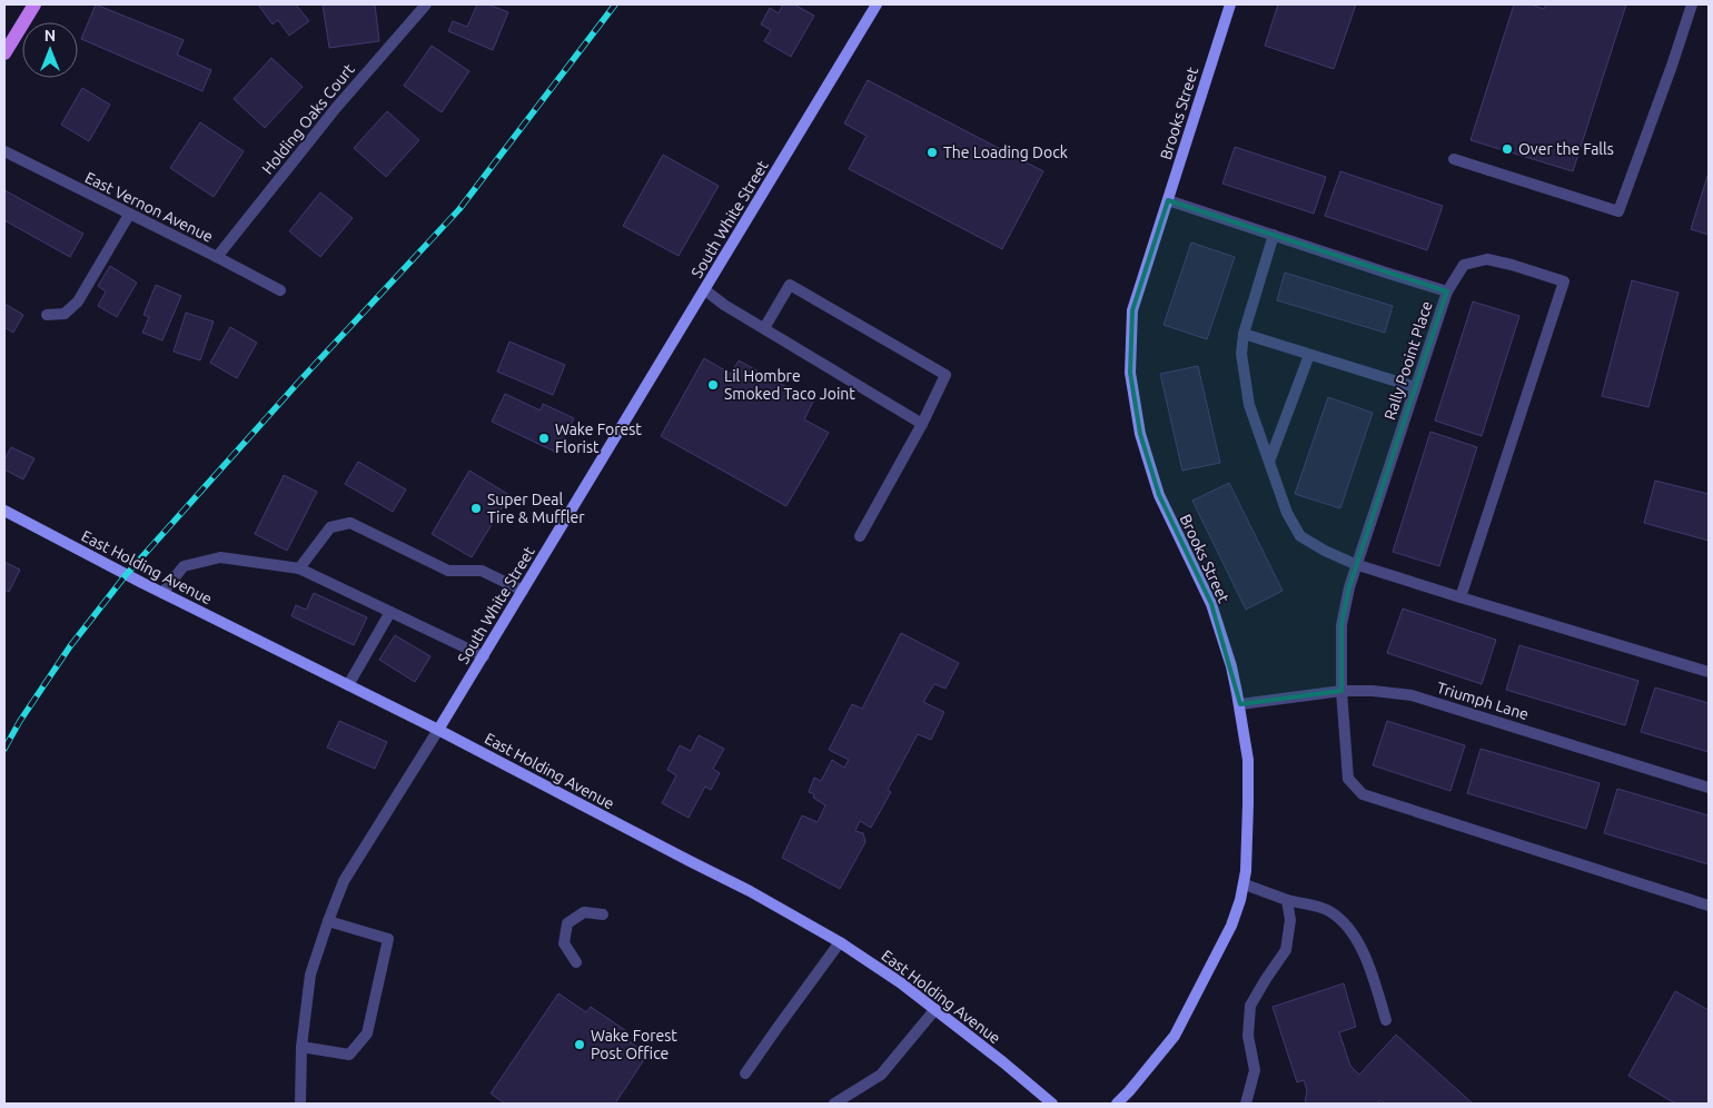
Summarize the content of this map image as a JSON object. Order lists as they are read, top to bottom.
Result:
{
  "streets": {
    "street": [
      "Brooks Street",
      "Holding Oaks Court",
      "East Vernon Avenue",
      "South White Street",
      "Rally Pooint Place",
      "East Holding Avenue",
      "Triumph Lane"
    ]
  },
  "crossings": [
    ["Brooks Street", "Rally Pooint Place"],
    ["Brooks Street", "Triumph Lane"],
    ["Holding Oaks Court", "East Vernon Avenue"],
    ["South White Street", "East Holding Avenue"],
    ["Rally Pooint Place", "Triumph Lane"]
  ],
  "places": [
    "Over the Falls",
    "The Loading Dock",
    "Lil Hombre Smoked Taco Joint",
    "Wake Forest Florist",
    "Super Deal Tire & Muffler",
    "Wake Forest Post Office"
  ],
  "north": "top"
}
